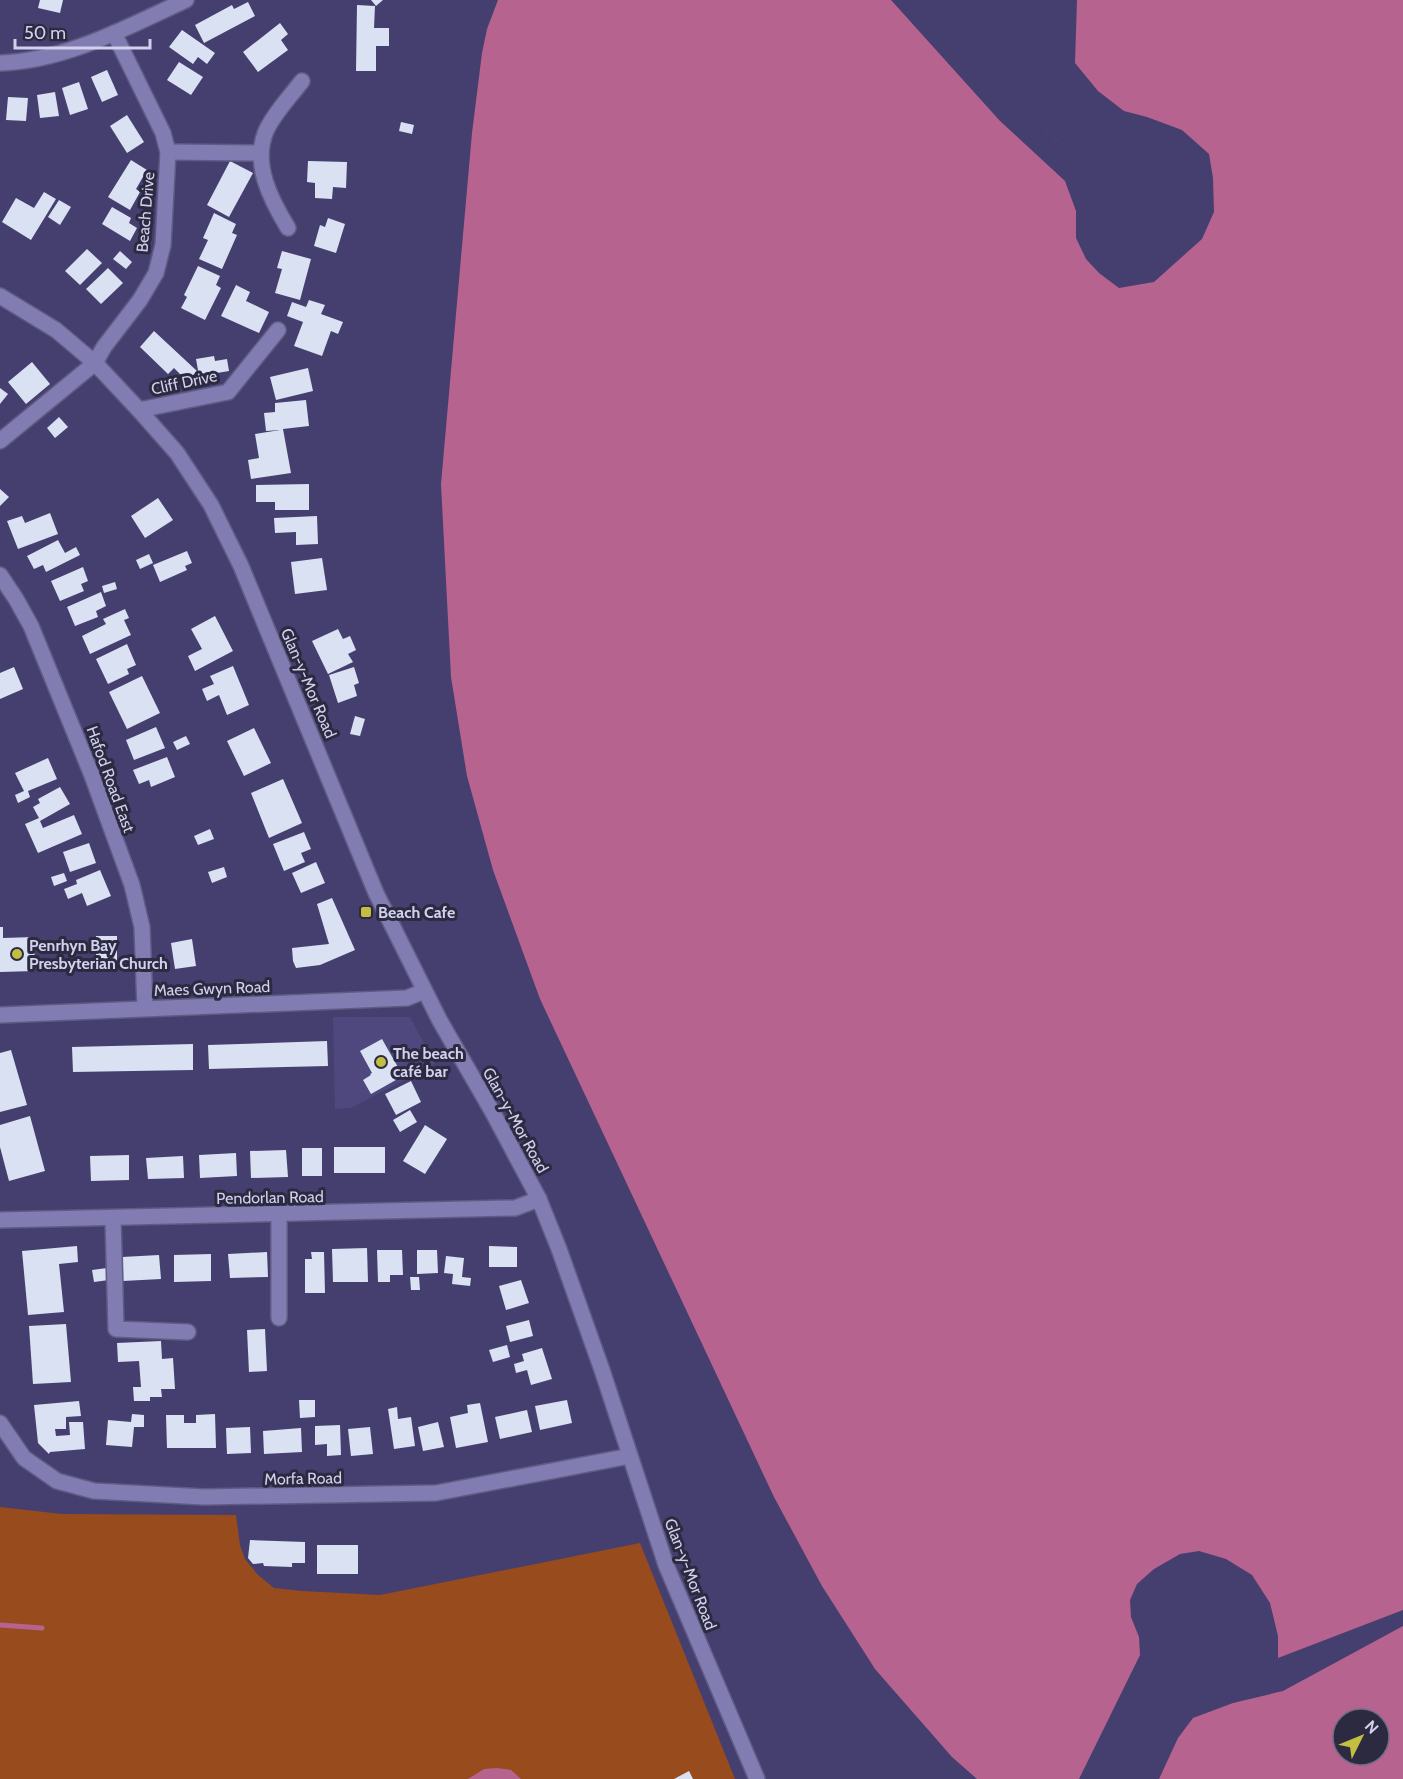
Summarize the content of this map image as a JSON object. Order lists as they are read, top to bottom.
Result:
{
  "streets": {
    "street": [
      "Beach Drive",
      "Cliff Drive",
      "Glan-y-Mor Road",
      "Hafod Road East",
      "Maes Gwyn Road",
      "Pendorlan Road",
      "Morfa Road"
    ]
  },
  "crossings": [
    ["Beach Drive", "Glan-y-Mor Road"],
    ["Cliff Drive", "Glan-y-Mor Road"],
    ["Glan-y-Mor Road", "Maes Gwyn Road"],
    ["Glan-y-Mor Road", "Pendorlan Road"],
    ["Glan-y-Mor Road", "Morfa Road"],
    ["Hafod Road East", "Maes Gwyn Road"]
  ],
  "places": {
    "transit": ["Beach Cafe"],
    "other": ["Penrhyn Bay Presbyterian Church", "The beach café bar"]
  },
  "scale_bar": "50 m",
  "north": "top right"
}
